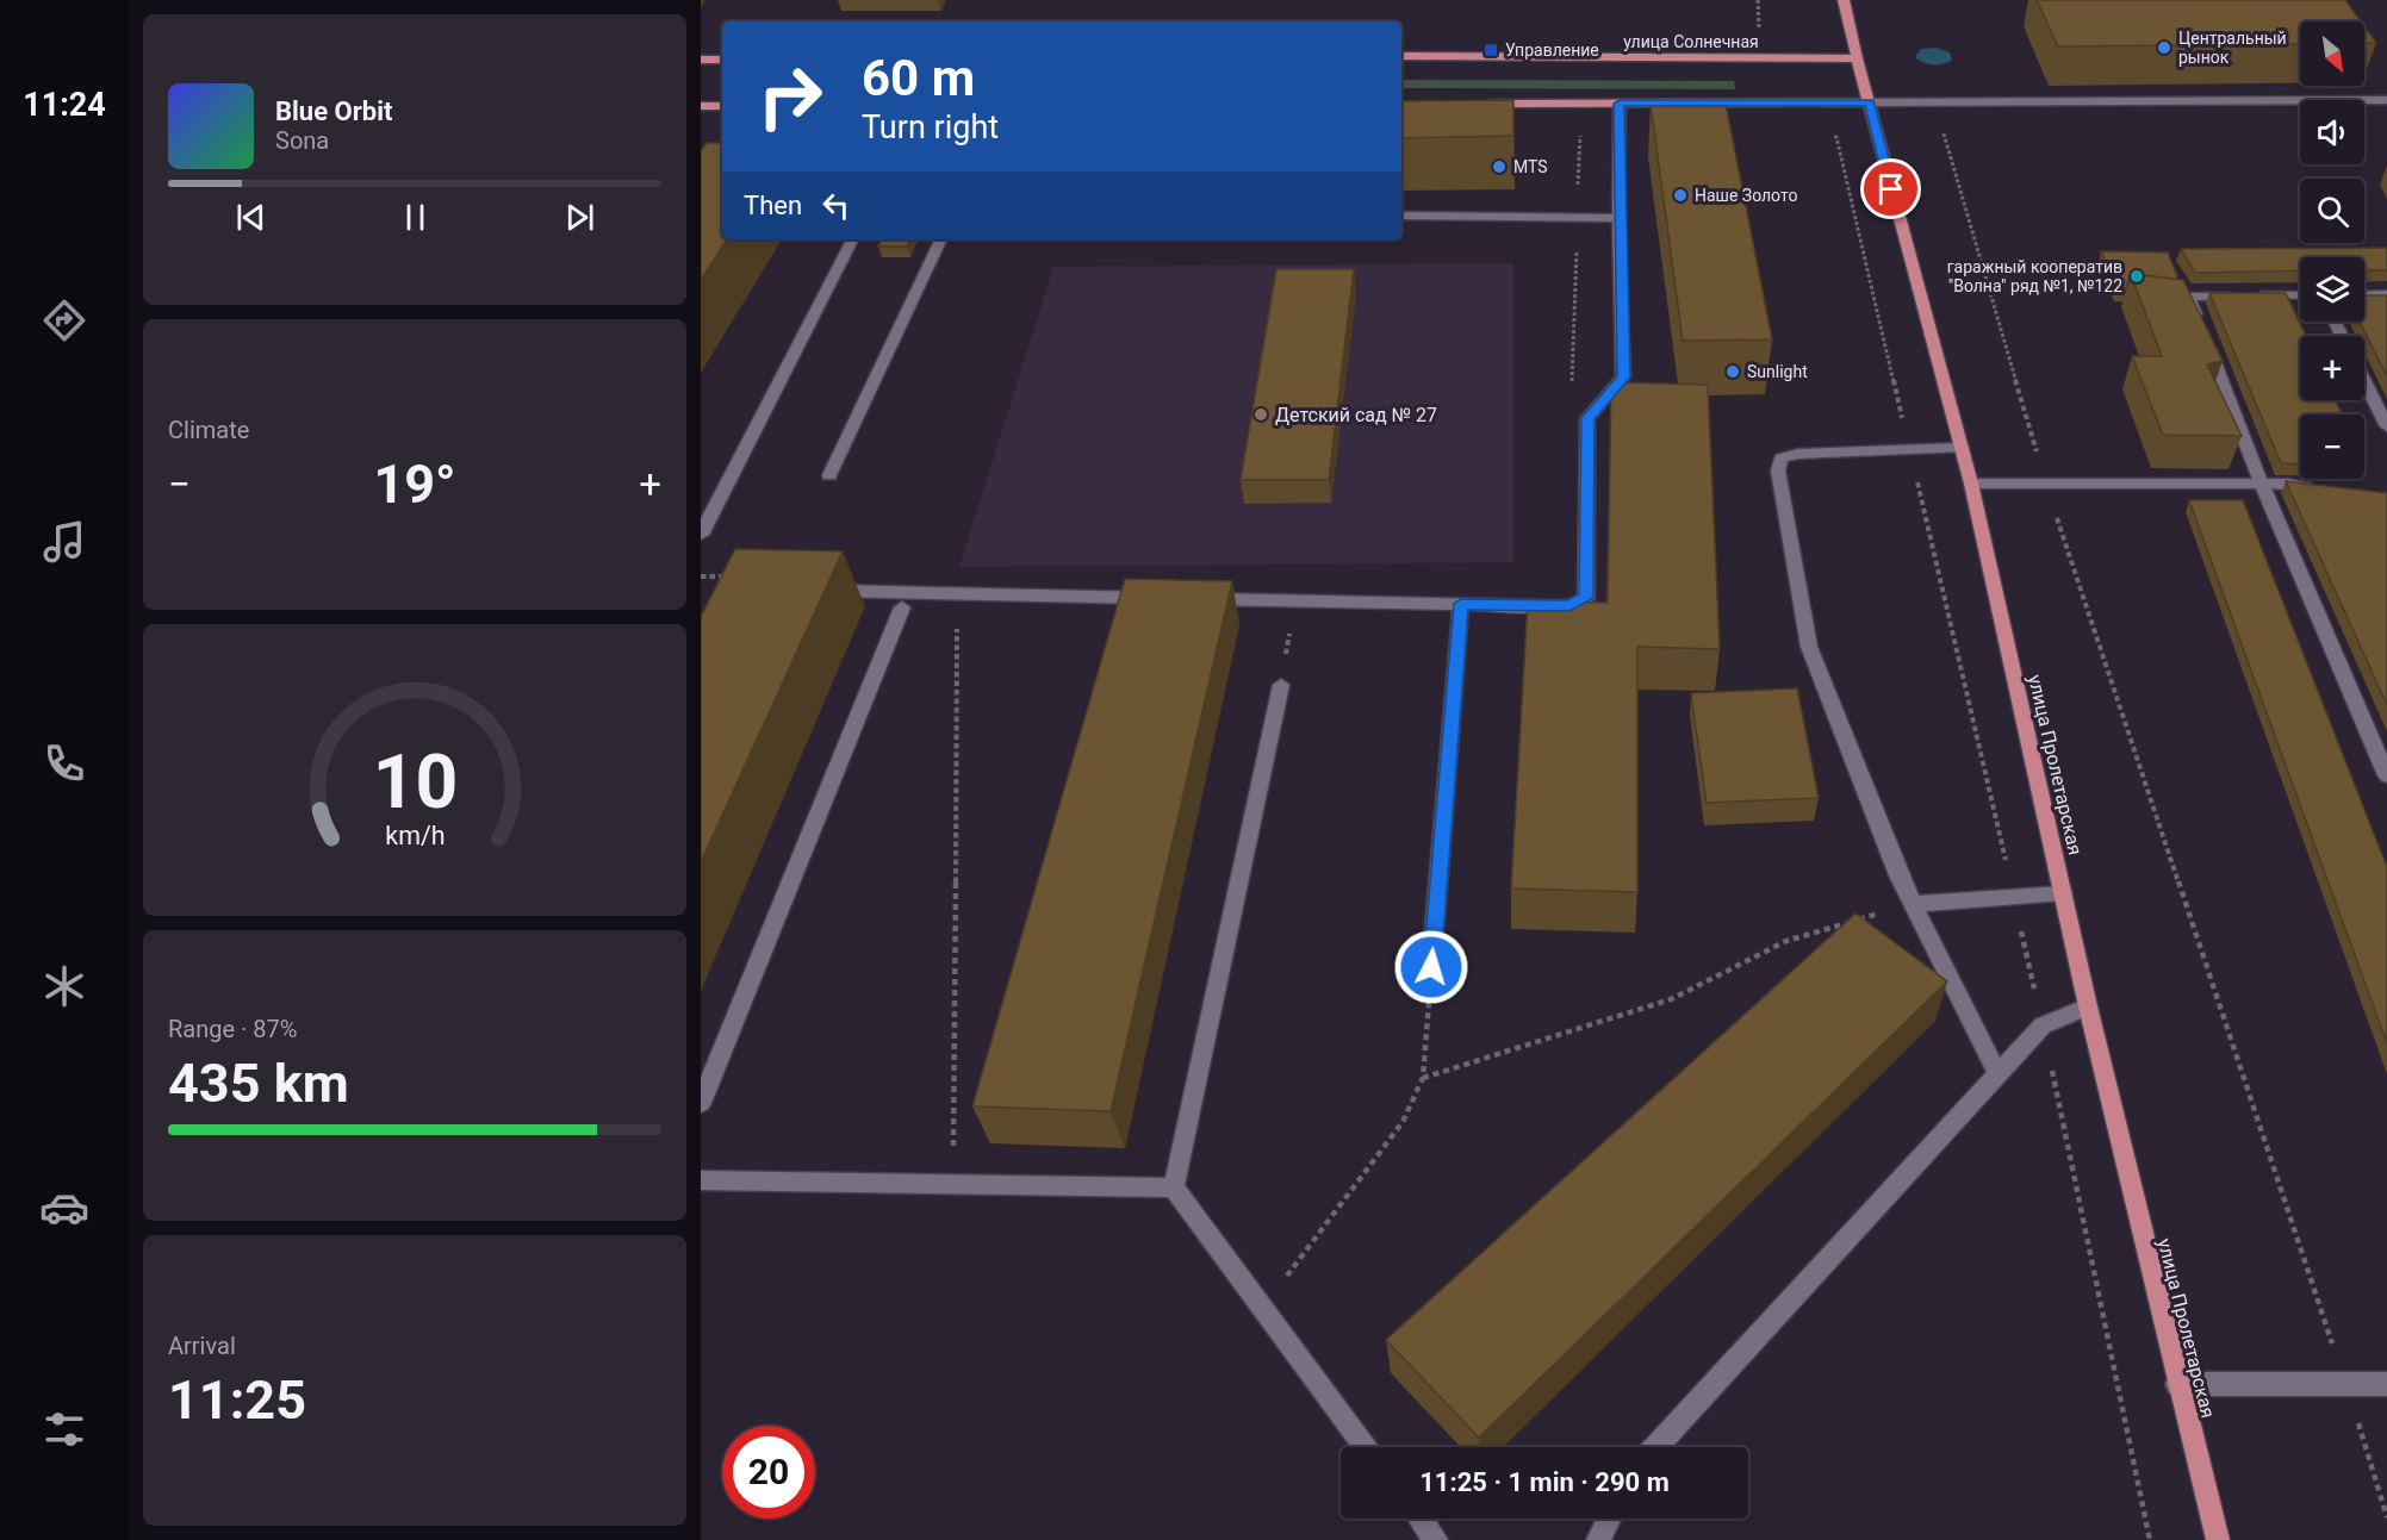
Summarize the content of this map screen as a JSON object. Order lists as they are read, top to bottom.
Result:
{
  "streets": {
    "main road": ["улица Солнечная", "улица Пролетарская"]
  },
  "crossings": [
    ["улица Солнечная", "улица Пролетарская"]
  ],
  "places": {
    "other": [
      "Центральный рынок",
      "MTS",
      "Наше Золото",
      "гаражный кооператив \"Волна\" ряд №1, №122",
      "Sunlight",
      "Детский сад № 27"
    ],
    "transit": ["Управление"]
  },
  "north": "bottom right",
  "page": {
    "tabs": "11:24",
    "map_buttons": ["+", "−"],
    "turn": ["60 m", "Turn right"],
    "song": ["Blue Orbit", "Sona"],
    "then": "Then",
    "tile": [
      "Climate",
      ["Range · 87%", "435 km"],
      ["Arrival", "11:25"]
    ],
    "heat": ["−", "19°", "+"],
    "limit": "20",
    "trip": "11:25 · 1 min · 290 m",
    "gauge": ["10", "km/h"]
  }
}
